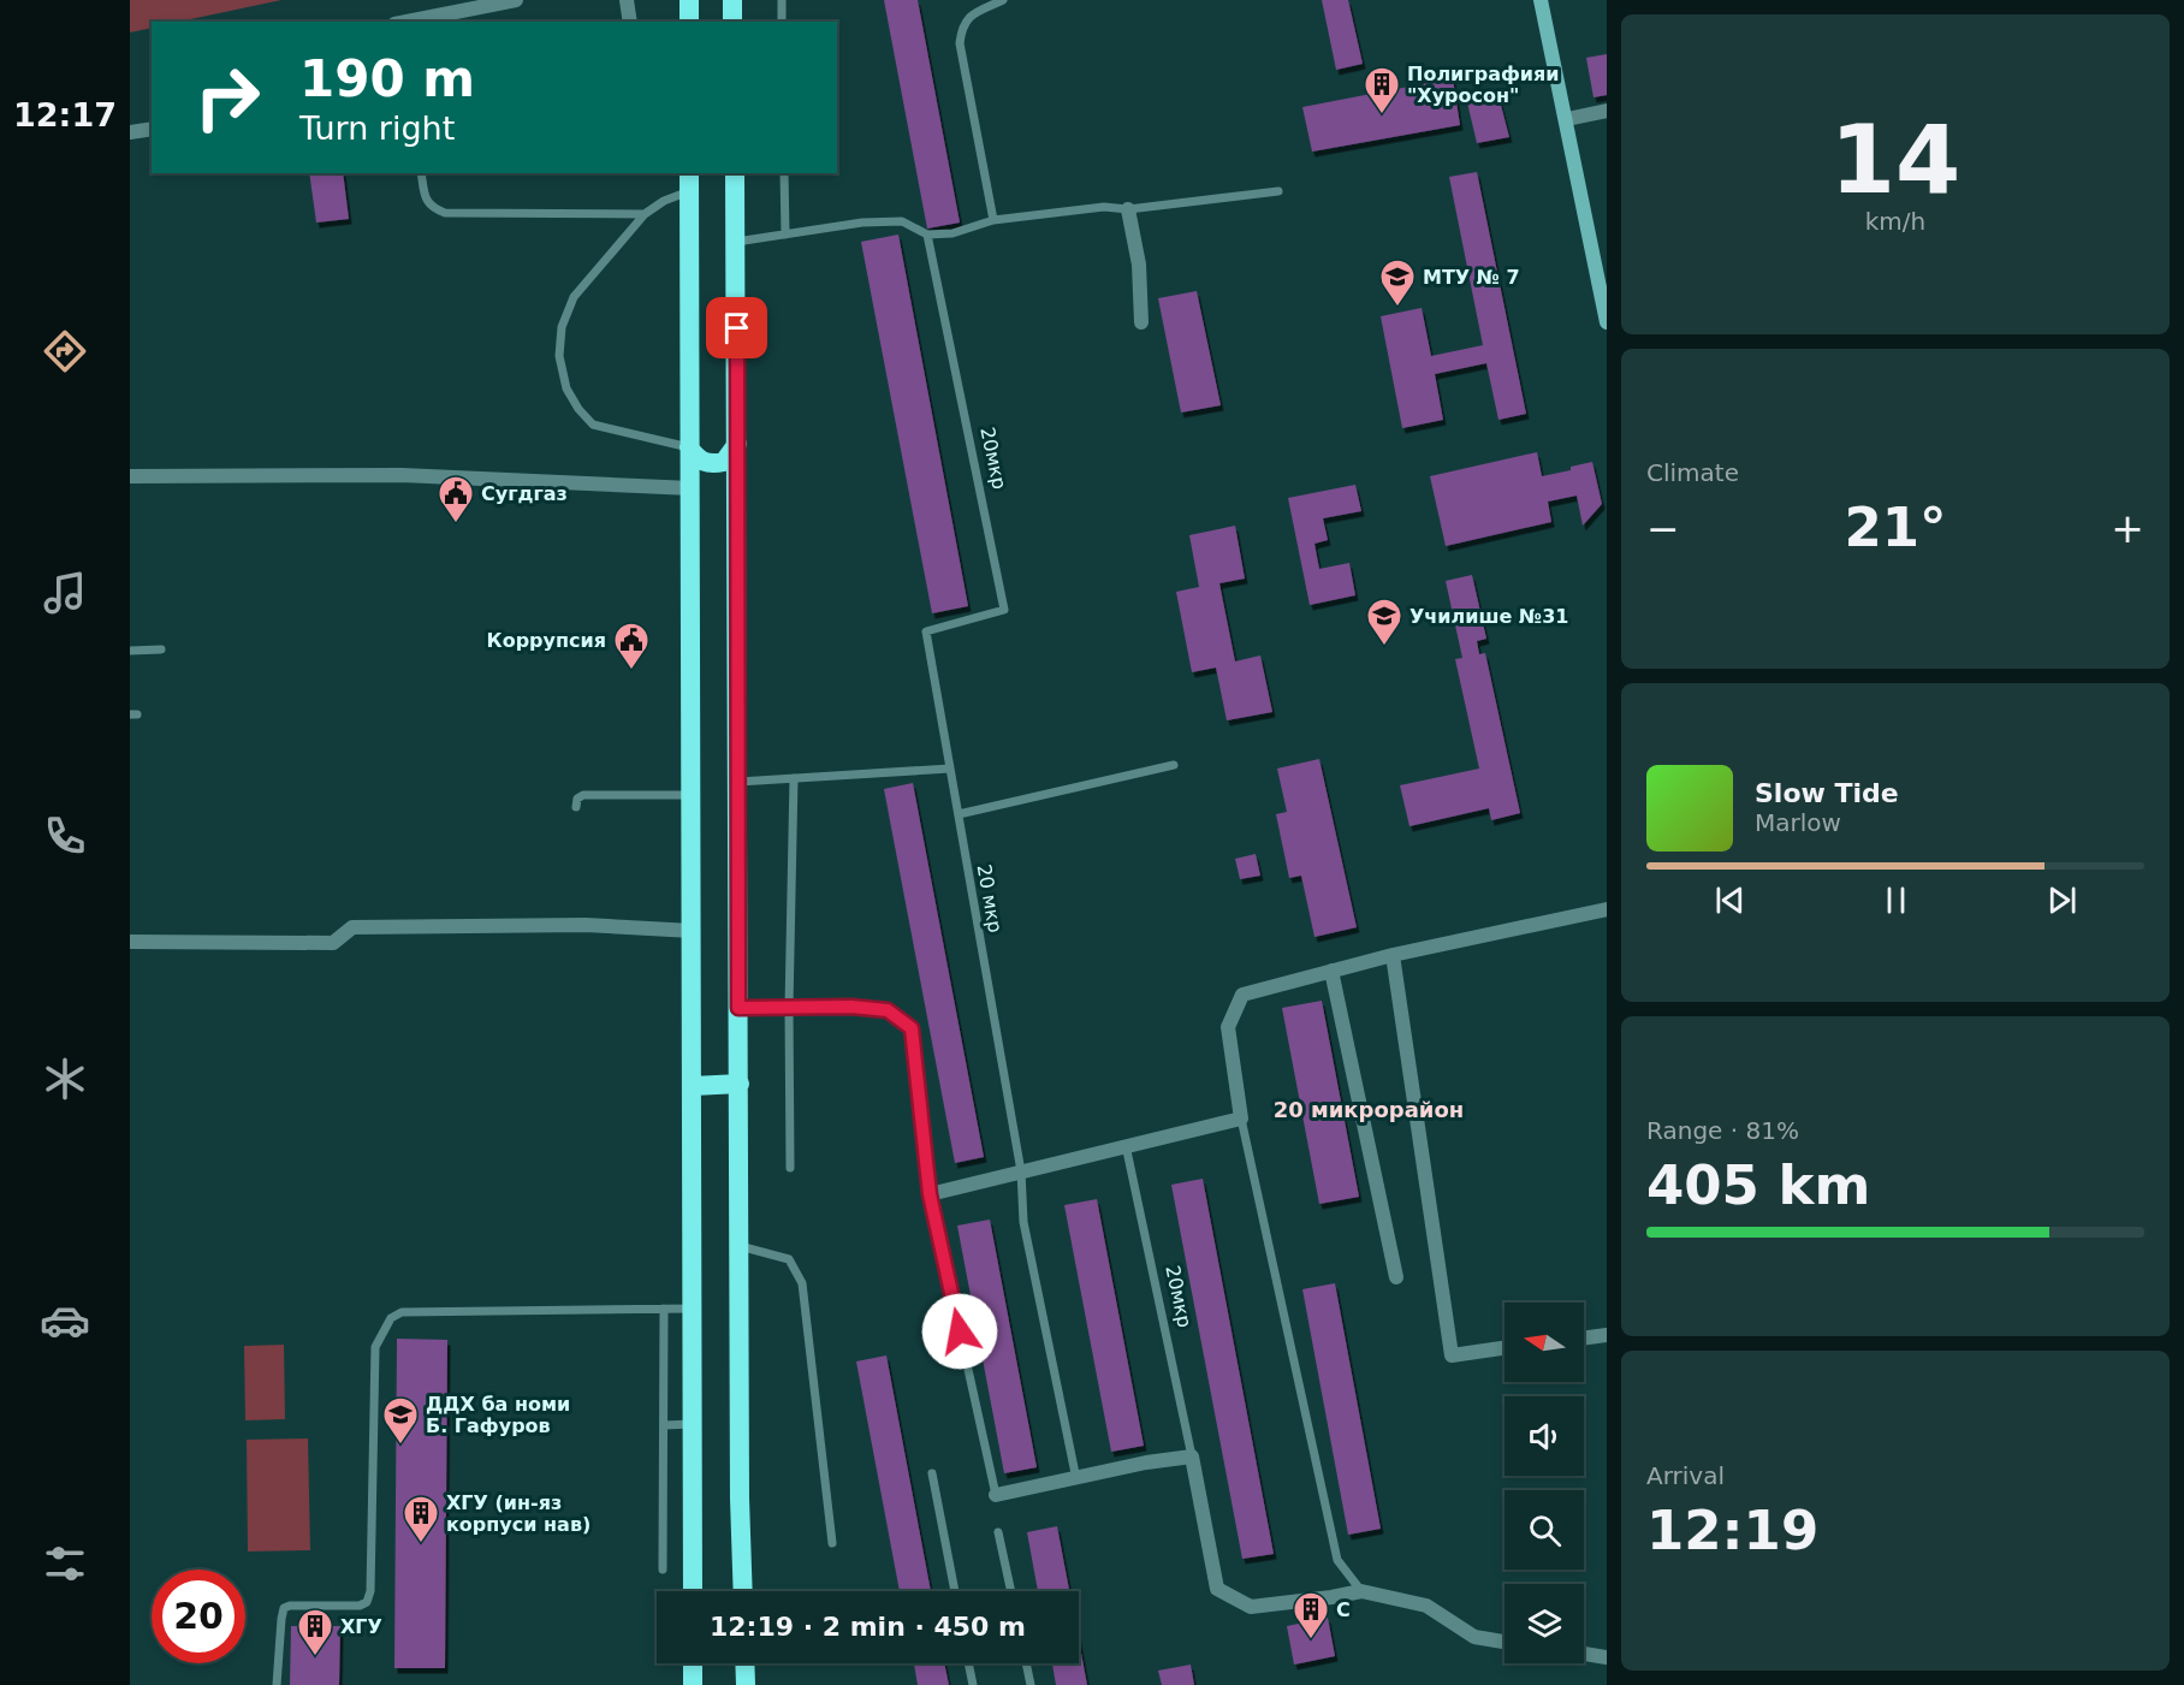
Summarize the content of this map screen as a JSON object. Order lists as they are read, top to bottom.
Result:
{
  "streets": {
    "street": ["20мкр"],
    "lane": ["20 мкр"]
  },
  "crossings": [
    ["20мкр", "20 мкр"]
  ],
  "districts": ["20 микрорайон"],
  "places": {
    "building": [
      "Полиграфияи \"Хуросон\"",
      "ХГУ (ин-яз корпуси нав)",
      "С",
      "ХГУ"
    ],
    "school or university": ["МТУ № 7", "Училише №31", "ДДХ ба номи Б. Гафуров"],
    "public building": ["Сугдгаз", "Коррупсия"]
  },
  "north": "left",
  "page": {
    "tabs": "12:17",
    "tile": [
      ["14", "km/h"],
      "Climate",
      ["Range · 81%", "405 km"],
      ["Arrival", "12:19"]
    ],
    "turn": ["190 m", "Turn right"],
    "heat": ["−", "21°", "+"],
    "song": ["Slow Tide", "Marlow"],
    "limit": "20",
    "trip": "12:19 · 2 min · 450 m"
  }
}
